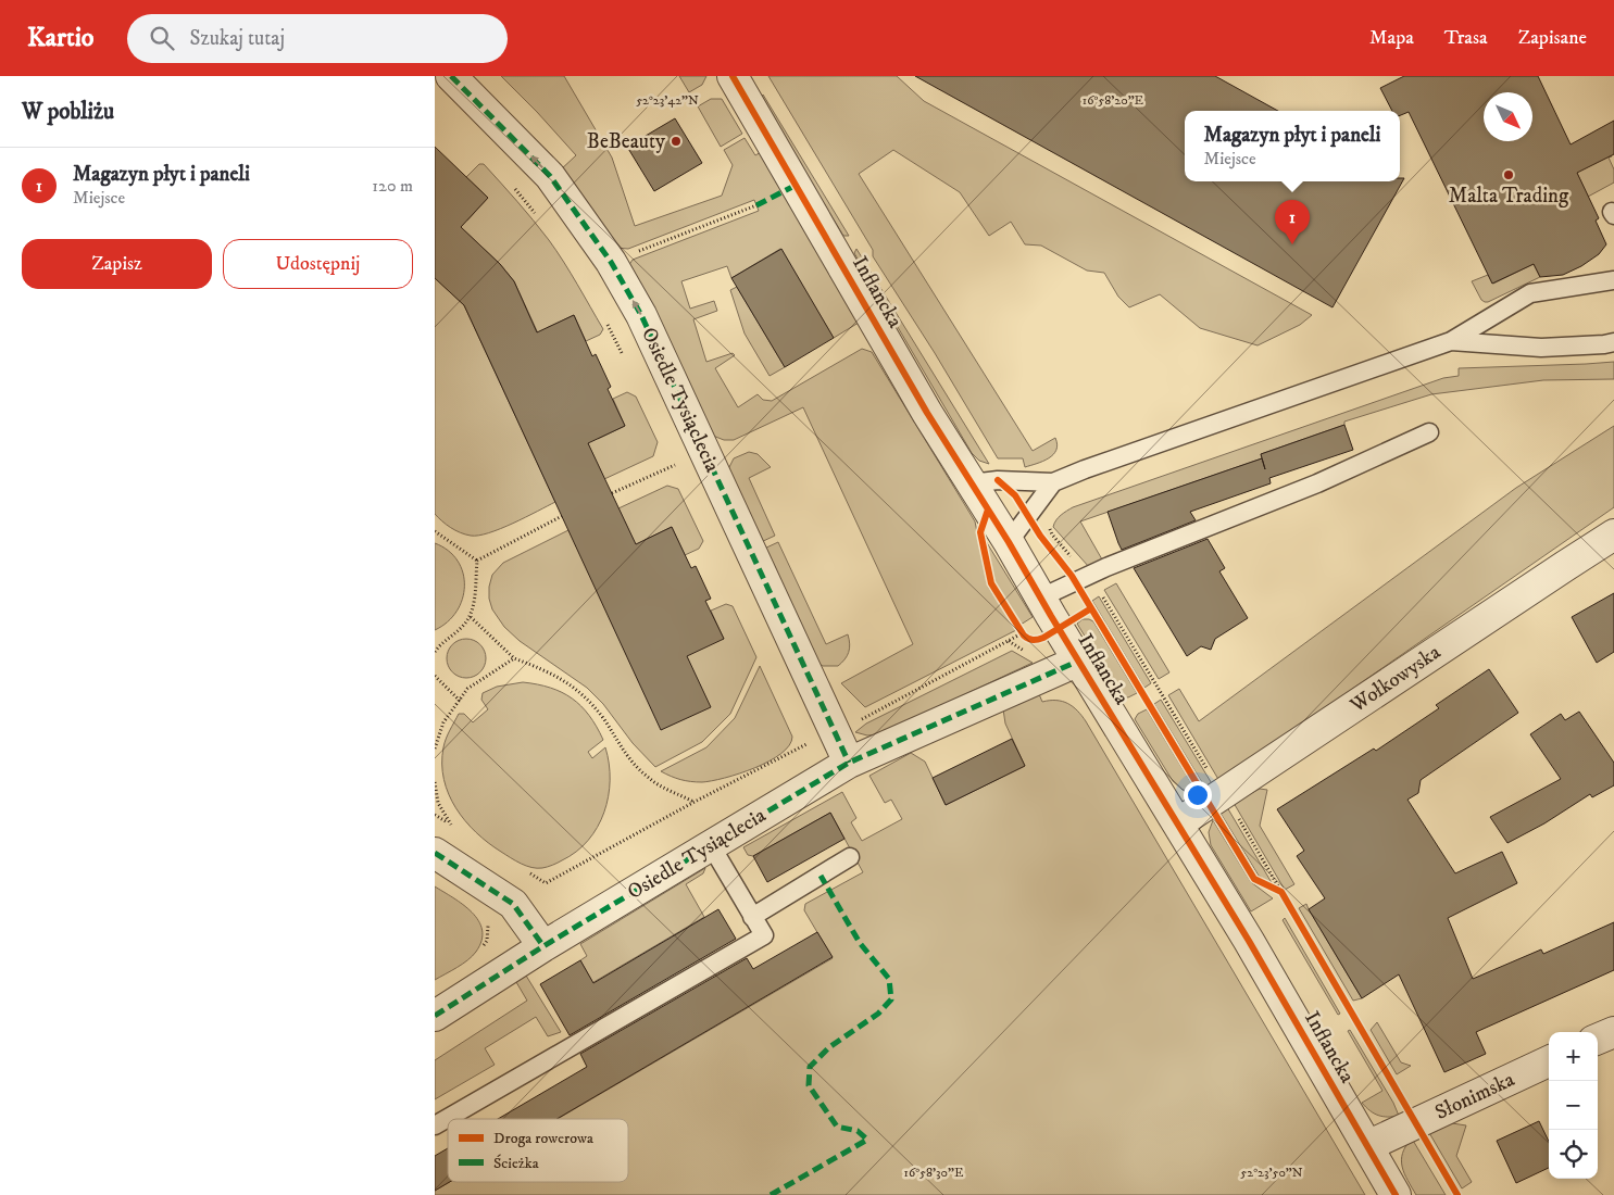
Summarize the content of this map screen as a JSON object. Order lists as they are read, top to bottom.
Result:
{
  "streets": {
    "street": [
      "Inflancka",
      "Osiedle Tysiąclecia",
      "Wołkowyska",
      "Słonimska"
    ]
  },
  "crossings": [
    ["Inflancka", "Osiedle Tysiąclecia"],
    ["Inflancka", "Wołkowyska"],
    ["Inflancka", "Słonimska"]
  ],
  "one_way": ["Osiedle Tysiąclecia"],
  "places": ["BeBeauty", "Malta Trading"],
  "legend": ["Droga rowerowa", "Ścieżka"],
  "north": "bottom right",
  "page": {
    "header": "Kartio",
    "search": "Szukaj tutaj",
    "nav": ["Mapa", "Trasa", "Zapisane"],
    "heading": "W pobliżu",
    "popup": ["Magazyn płyt i paneli", "Miejsce"],
    "list": [
      {
        "mark": "1",
        "name": "Magazyn płyt i paneli",
        "note": "Miejsce",
        "value": "120 m"
      }
    ],
    "pins": "1",
    "buttons": ["Zapisz", "Udostępnij"],
    "map_buttons": ["+", "−"]
  },
  "coordinates": [
    "16°58'20\"E",
    "52°23'42\"N",
    "52°23'50\"N",
    "16°58'30\"E"
  ]
}
